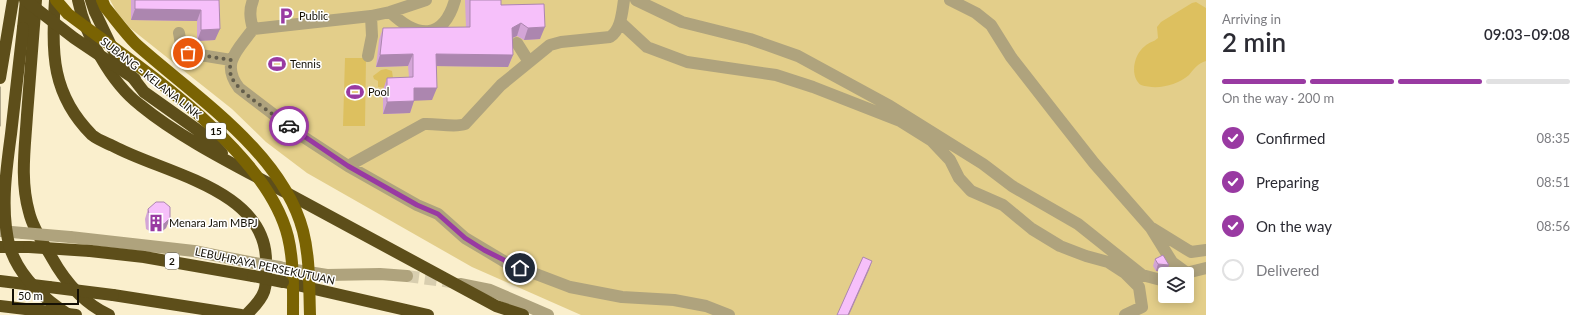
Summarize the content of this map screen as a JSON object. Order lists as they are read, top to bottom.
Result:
{
  "streets": {
    "highway": ["2", "LEBUHRAYA PERSEKUTUAN"],
    "main road": ["SUBANG - KELANA LINK", "15"]
  },
  "places": {
    "parking": ["Public"],
    "sports": ["Tennis", "Pool"],
    "building": ["Menara Jam MBPJ"]
  },
  "scale_bar": "50 m",
  "page": {
    "heading": ["2 min", "Arriving in", "09:03–09:08"],
    "bar": "On the way · 200 m",
    "list": [
      ["Confirmed", "08:35"],
      ["Preparing", "08:51"],
      ["On the way", "08:56"],
      "Delivered"
    ],
    "scale": "50 m"
  }
}
